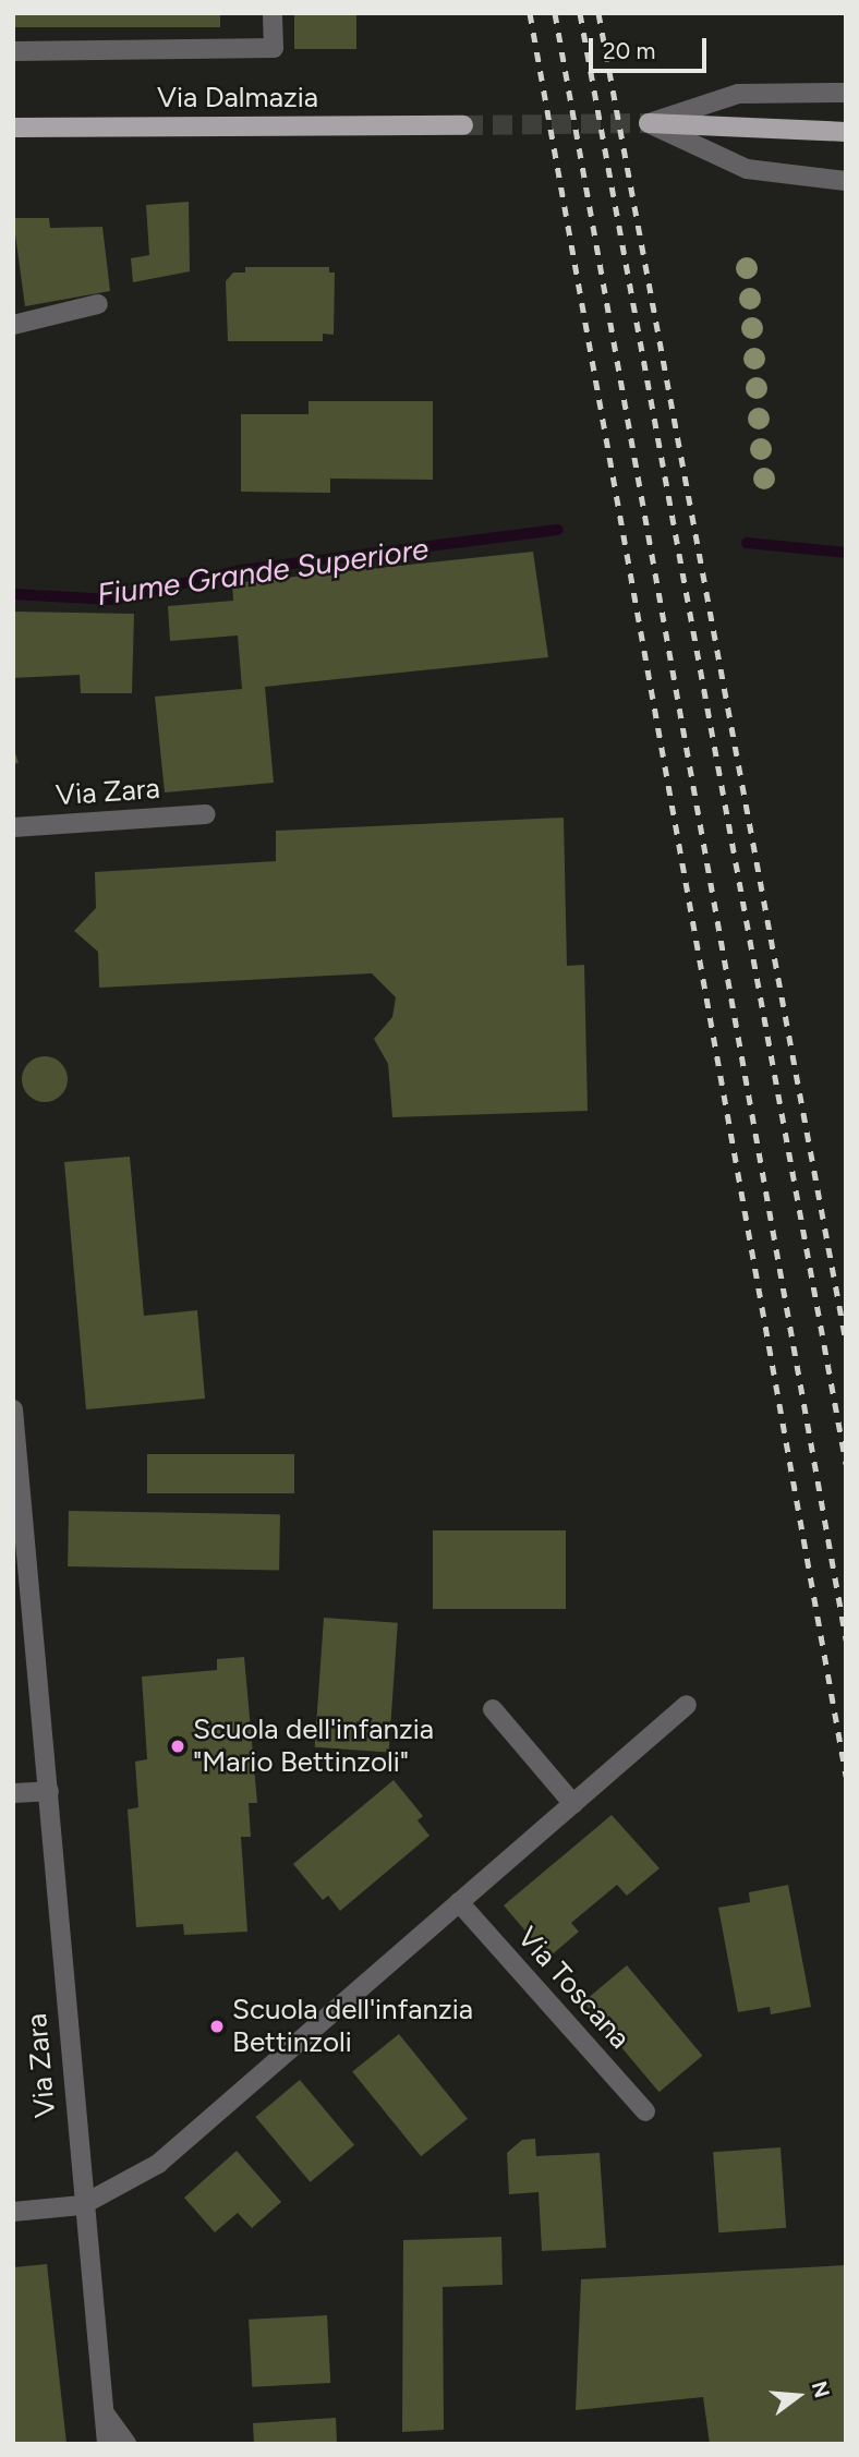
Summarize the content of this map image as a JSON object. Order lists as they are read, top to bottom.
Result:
{
  "streets": {
    "main road": ["Via Dalmazia"],
    "street": ["Via Zara", "Via Toscana"]
  },
  "water": ["Fiume Grande Superiore"],
  "places": ["Scuola dell'infanzia \"Mario Bettinzoli\"", "Scuola dell'infanzia Bettinzoli"],
  "scale_bar": "20 m",
  "north": "right"
}
